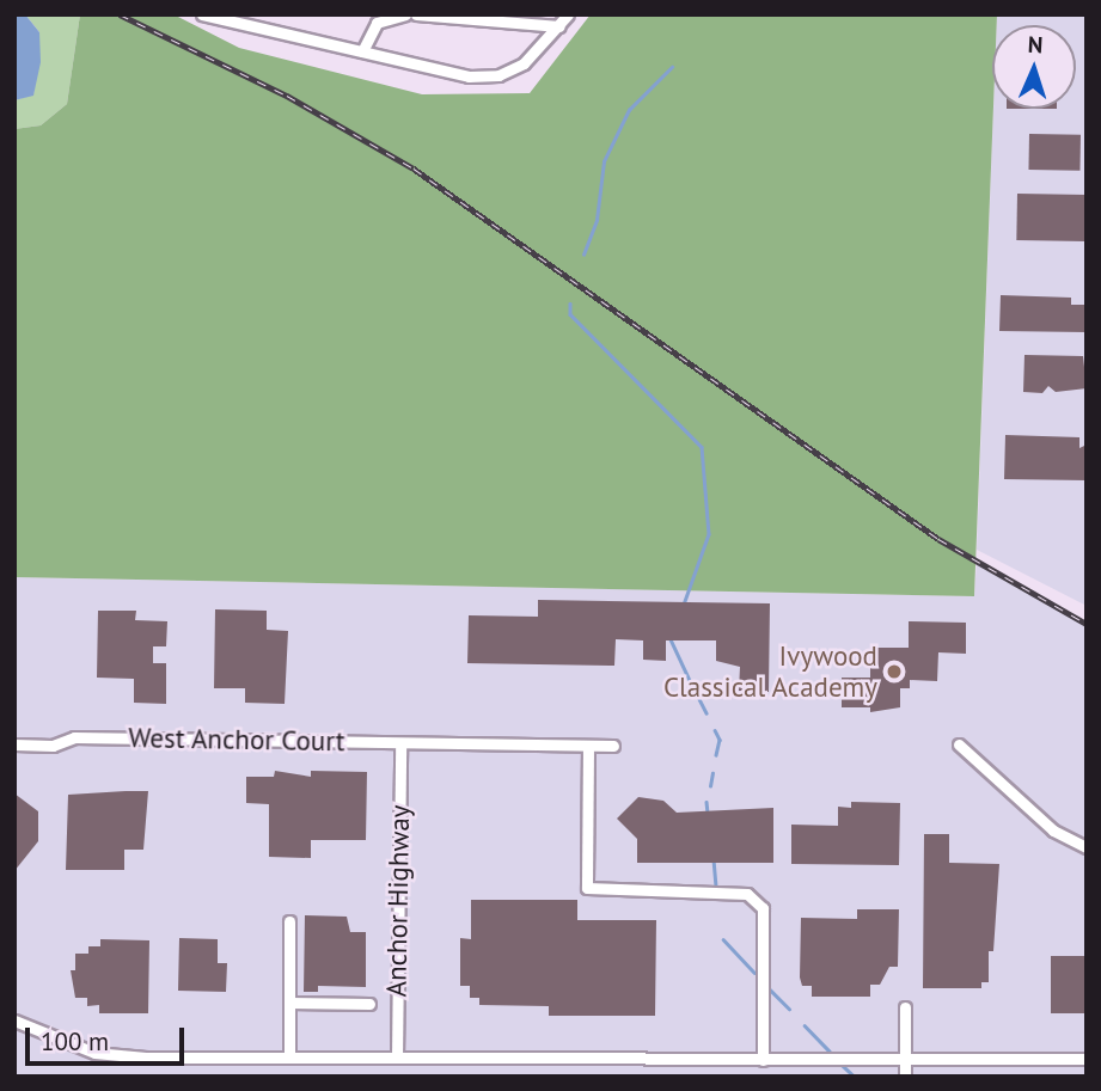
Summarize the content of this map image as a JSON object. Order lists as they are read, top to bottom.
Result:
{
  "streets": {
    "street": ["West Anchor Court", "Anchor Highway"]
  },
  "crossings": [
    ["West Anchor Court", "Anchor Highway"]
  ],
  "places": ["Ivywood Classical Academy"],
  "scale_bar": "100 m",
  "north": "top"
}
